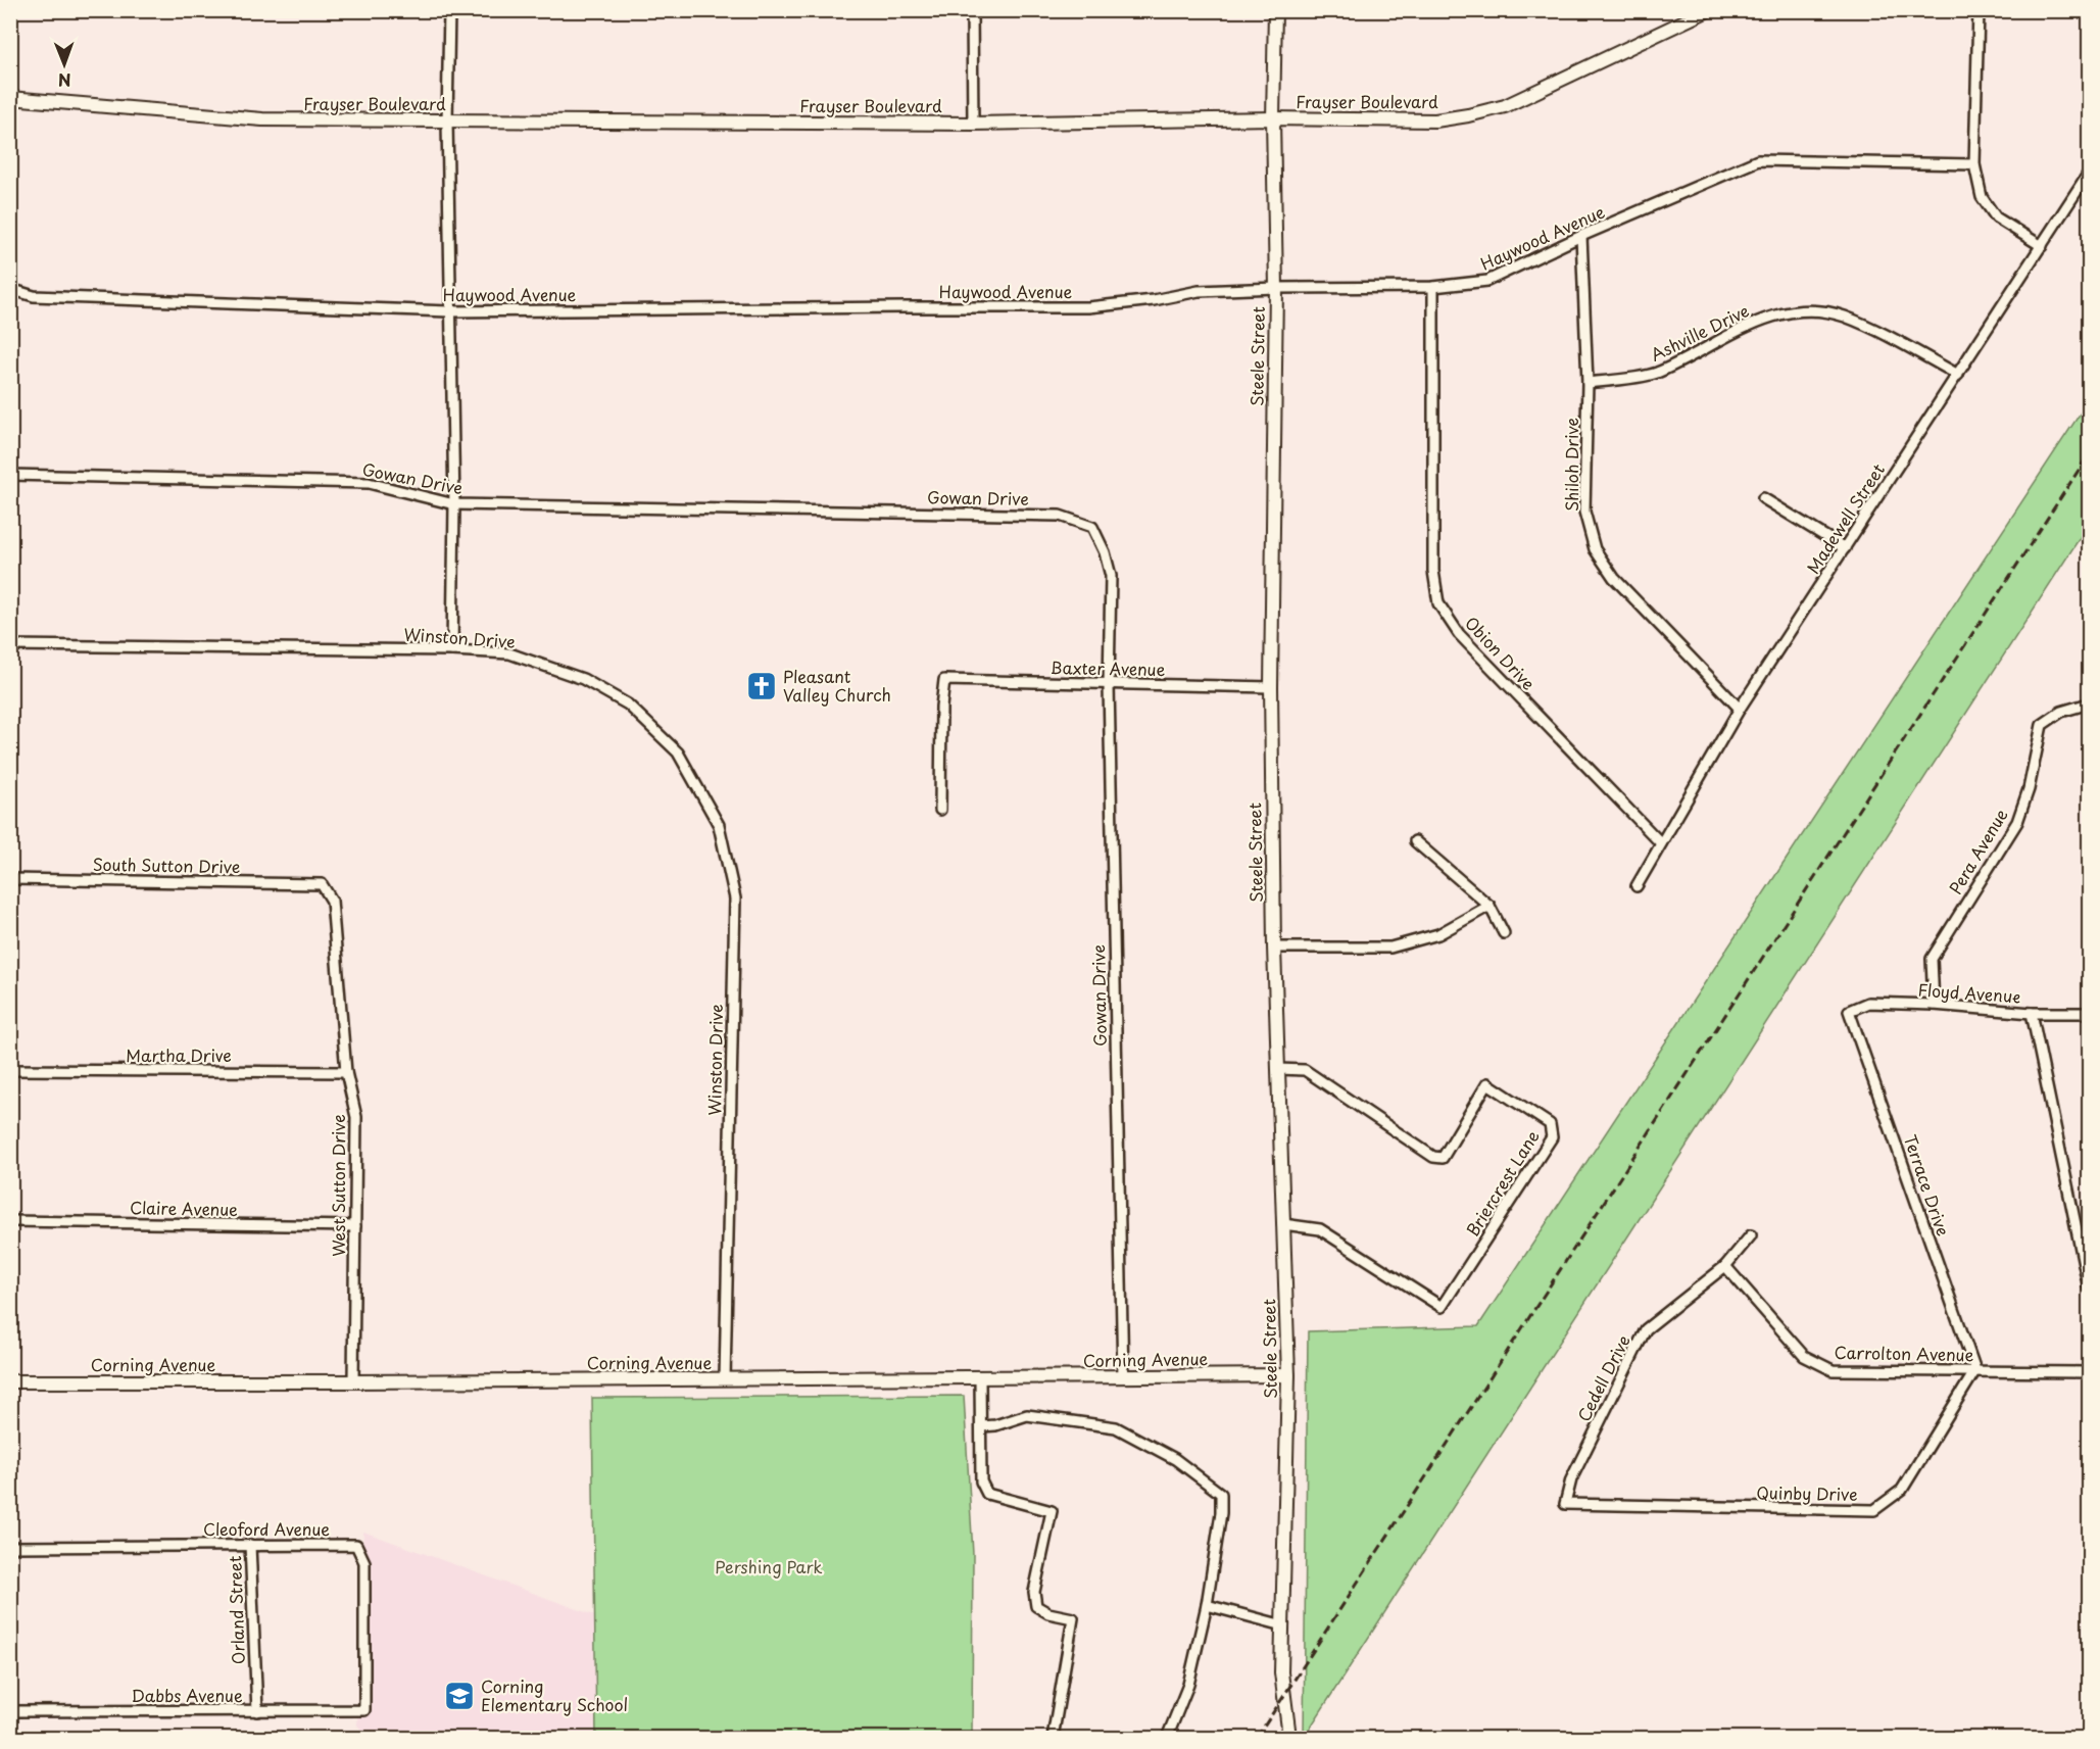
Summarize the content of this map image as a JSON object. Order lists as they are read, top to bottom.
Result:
{
  "streets": {
    "street": [
      "Frayser Boulevard",
      "Haywood Avenue",
      "Ashville Drive",
      "Steele Street",
      "Shiloh Drive",
      "Gowan Drive",
      "Madewell Street",
      "Winston Drive",
      "Obion Drive",
      "Baxter Avenue",
      "Pera Avenue",
      "South Sutton Drive",
      "Floyd Avenue",
      "Martha Drive",
      "Briercrest Lane",
      "West Sutton Drive",
      "Terrace Drive",
      "Claire Avenue",
      "Carrolton Avenue",
      "Corning Avenue",
      "Cedell Drive",
      "Quinby Drive",
      "Cleoford Avenue",
      "Orland Street",
      "Dabbs Avenue"
    ]
  },
  "crossings": [
    ["Frayser Boulevard", "Steele Street"],
    ["Haywood Avenue", "Steele Street"],
    ["Haywood Avenue", "Shiloh Drive"],
    ["Haywood Avenue", "Obion Drive"],
    ["Ashville Drive", "Shiloh Drive"],
    ["Ashville Drive", "Madewell Street"],
    ["Steele Street", "Baxter Avenue"],
    ["Steele Street", "Briercrest Lane"],
    ["Steele Street", "Corning Avenue"],
    ["Shiloh Drive", "Madewell Street"],
    ["Gowan Drive", "Baxter Avenue"],
    ["Gowan Drive", "Corning Avenue"],
    ["Madewell Street", "Obion Drive"],
    ["Winston Drive", "Corning Avenue"],
    ["Pera Avenue", "Floyd Avenue"],
    ["South Sutton Drive", "West Sutton Drive"],
    ["Floyd Avenue", "Terrace Drive"],
    ["Martha Drive", "West Sutton Drive"],
    ["West Sutton Drive", "Claire Avenue"],
    ["West Sutton Drive", "Corning Avenue"],
    ["Terrace Drive", "Carrolton Avenue"],
    ["Terrace Drive", "Quinby Drive"],
    ["Carrolton Avenue", "Cedell Drive"],
    ["Carrolton Avenue", "Quinby Drive"],
    ["Cedell Drive", "Quinby Drive"],
    ["Cleoford Avenue", "Orland Street"],
    ["Cleoford Avenue", "Dabbs Avenue"],
    ["Orland Street", "Dabbs Avenue"]
  ],
  "parks": ["Pershing Park"],
  "places": {
    "church": ["Pleasant Valley Church"],
    "school or university": ["Corning Elementary School"]
  },
  "north": "bottom"
}
